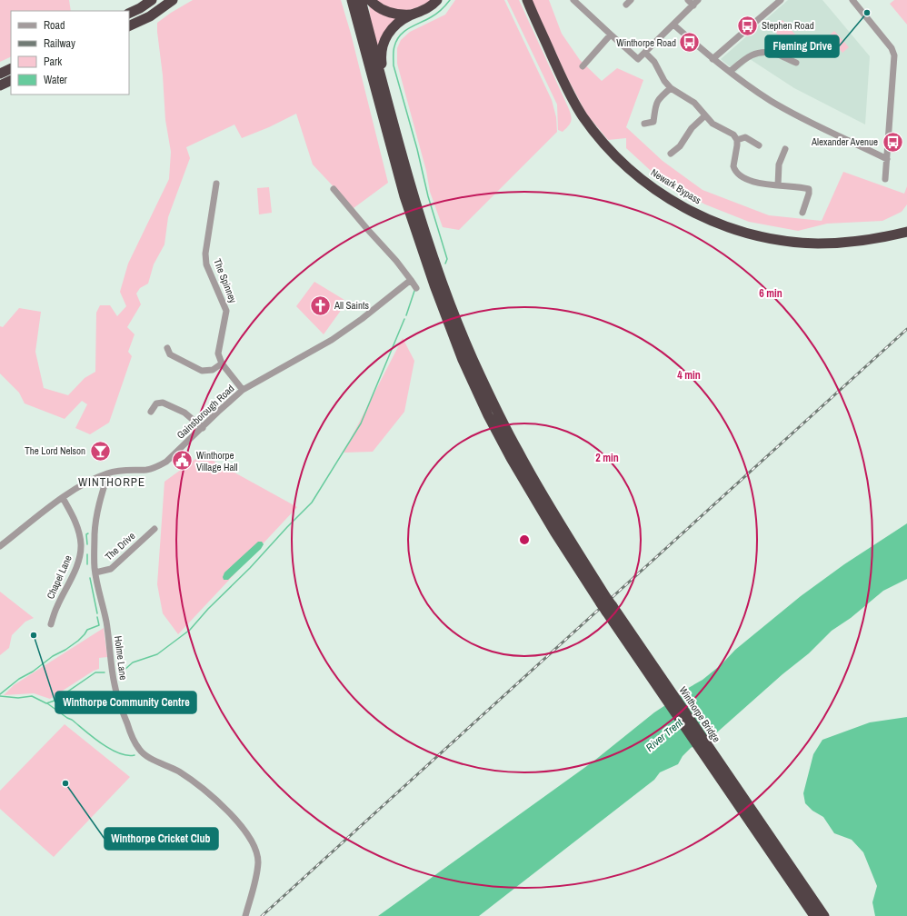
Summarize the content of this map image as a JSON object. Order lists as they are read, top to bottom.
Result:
{
  "streets": {
    "highway": ["Newark Bypass", "Winthorpe Bridge"],
    "street": [
      "The Spinney",
      "Gainsborough Road",
      "The Drive",
      "Chapel Lane",
      "Holme Lane"
    ]
  },
  "crossings": [
    ["Gainsborough Road", "Chapel Lane"],
    ["Gainsborough Road", "Holme Lane"],
    ["The Drive", "Holme Lane"]
  ],
  "districts": ["WINTHORPE"],
  "water": ["River Trent"],
  "places": {
    "other": ["Fleming Drive", "Winthorpe Community Centre", "Winthorpe Cricket Club"],
    "bus stop": ["Stephen Road", "Winthorpe Road", "Alexander Avenue"],
    "church": ["All Saints"],
    "bar": ["The Lord Nelson"],
    "public building": ["Winthorpe Village Hall"]
  },
  "legend": [
    "Road",
    "Railway",
    "Park",
    "Water"
  ],
  "rings": ["6 min", "4 min", "2 min"]
}
